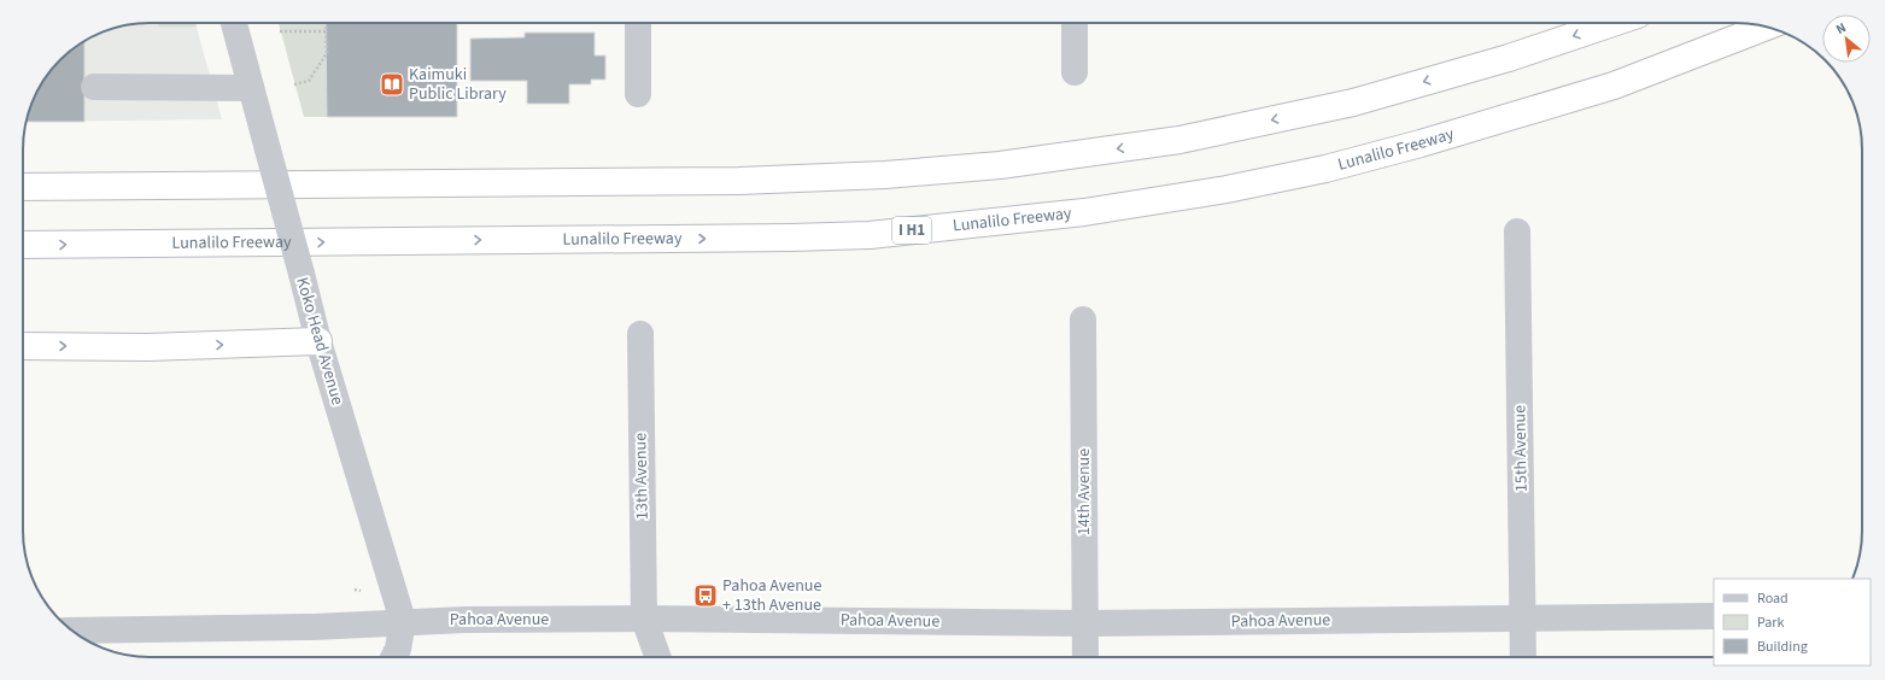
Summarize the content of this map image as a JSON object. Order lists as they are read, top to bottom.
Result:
{
  "streets": {
    "highway": ["Lunalilo Freeway", "I H1"],
    "street": [
      "Koko Head Avenue",
      "15th Avenue",
      "13th Avenue",
      "14th Avenue",
      "Pahoa Avenue"
    ]
  },
  "crossings": [
    ["Koko Head Avenue", "Pahoa Avenue"],
    ["15th Avenue", "Pahoa Avenue"],
    ["13th Avenue", "Pahoa Avenue"],
    ["14th Avenue", "Pahoa Avenue"]
  ],
  "places": {
    "library": ["Kaimuki Public Library"],
    "bus stop": ["Pahoa Avenue + 13th Avenue"]
  },
  "legend": ["Road", "Park", "Building"],
  "north": "top left"
}
